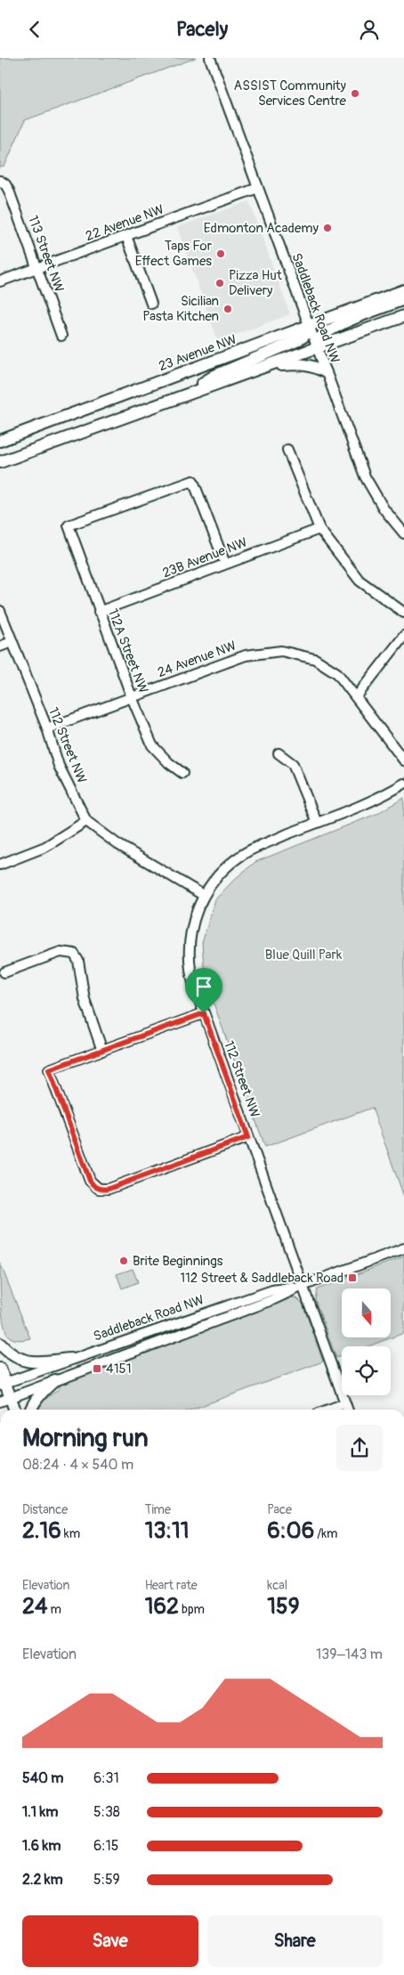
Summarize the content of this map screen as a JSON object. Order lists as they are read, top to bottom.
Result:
{
  "streets": {
    "main road": ["23 Avenue NW"],
    "street": [
      "22 Avenue NW",
      "113 Street NW",
      "Saddleback Road NW",
      "23B Avenue NW",
      "112A Street NW",
      "24 Avenue NW",
      "112 Street NW"
    ]
  },
  "crossings": [
    ["22 Avenue NW", "113 Street NW"],
    ["22 Avenue NW", "Saddleback Road NW"],
    ["Saddleback Road NW", "23 Avenue NW"],
    ["Saddleback Road NW", "112 Street NW"],
    ["23B Avenue NW", "112A Street NW"],
    ["112A Street NW", "24 Avenue NW"],
    ["24 Avenue NW", "112 Street NW"]
  ],
  "parks": ["Blue Quill Park"],
  "places": {
    "other": [
      "ASSIST Community Services Centre",
      "Edmonton Academy",
      "Taps For Effect Games",
      "Pizza Hut Delivery",
      "Sicilian Pasta Kitchen",
      "Brite Beginnings"
    ],
    "transit": ["112 Street & Saddleback Road", "4151"]
  },
  "north": "bottom",
  "page": {
    "header": "Pacely",
    "heading": ["Morning run", "08:24 · 4 × 540 m"],
    "stats": [
      ["Distance", "2.16 km"],
      ["Time", "13:11"],
      ["Pace", "6:06 /km"],
      ["Elevation", "24 m"],
      ["Heart rate", "162 bpm"],
      ["kcal", "159"]
    ],
    "chart": ["Elevation", "139–143 m"],
    "list": [
      {
        "name": "540 m",
        "note": "6:31"
      },
      {
        "name": "1.1 km",
        "note": "5:38"
      },
      {
        "name": "1.6 km",
        "note": "6:15"
      },
      {
        "name": "2.2 km",
        "note": "5:59"
      }
    ],
    "buttons": ["Save", "Share"]
  }
}
